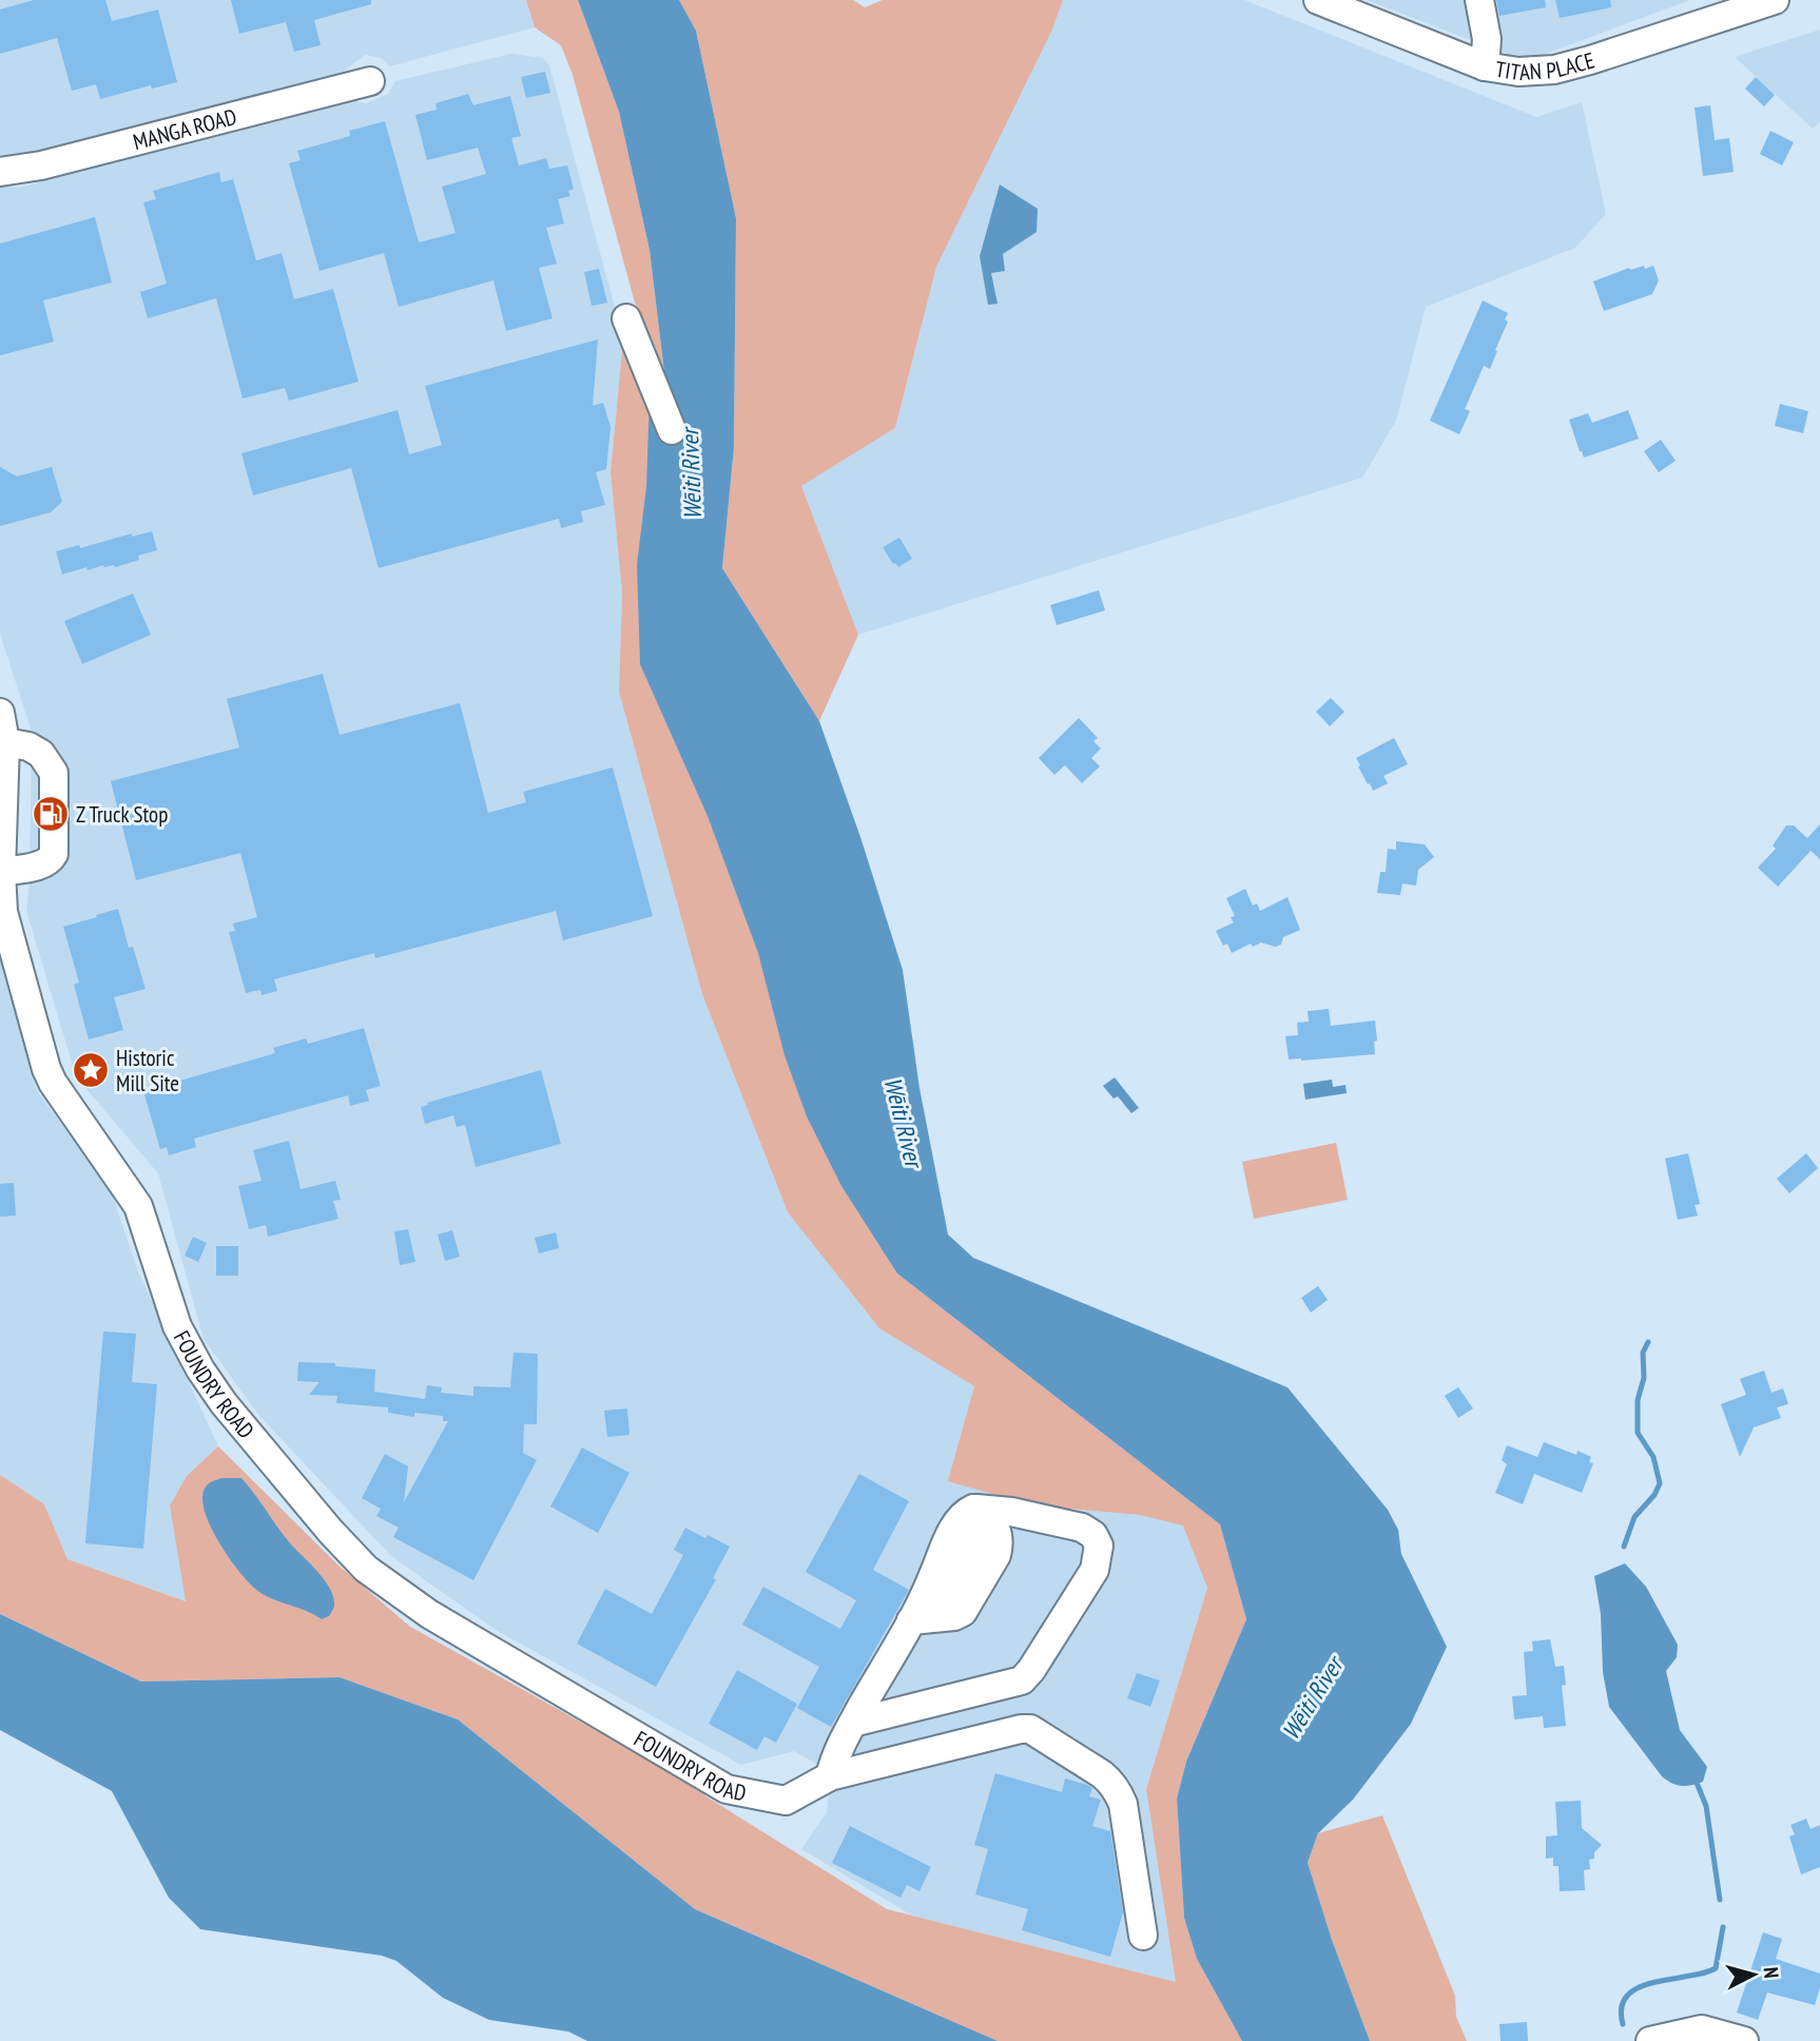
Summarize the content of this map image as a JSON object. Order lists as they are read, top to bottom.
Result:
{
  "streets": {
    "street": ["TITAN PLACE", "MANGA ROAD", "FOUNDRY ROAD"]
  },
  "water": ["Wēiti River"],
  "places": {
    "fuel station": ["Z Truck Stop"],
    "place": ["Historic Mill Site"]
  },
  "north": "right"
}
